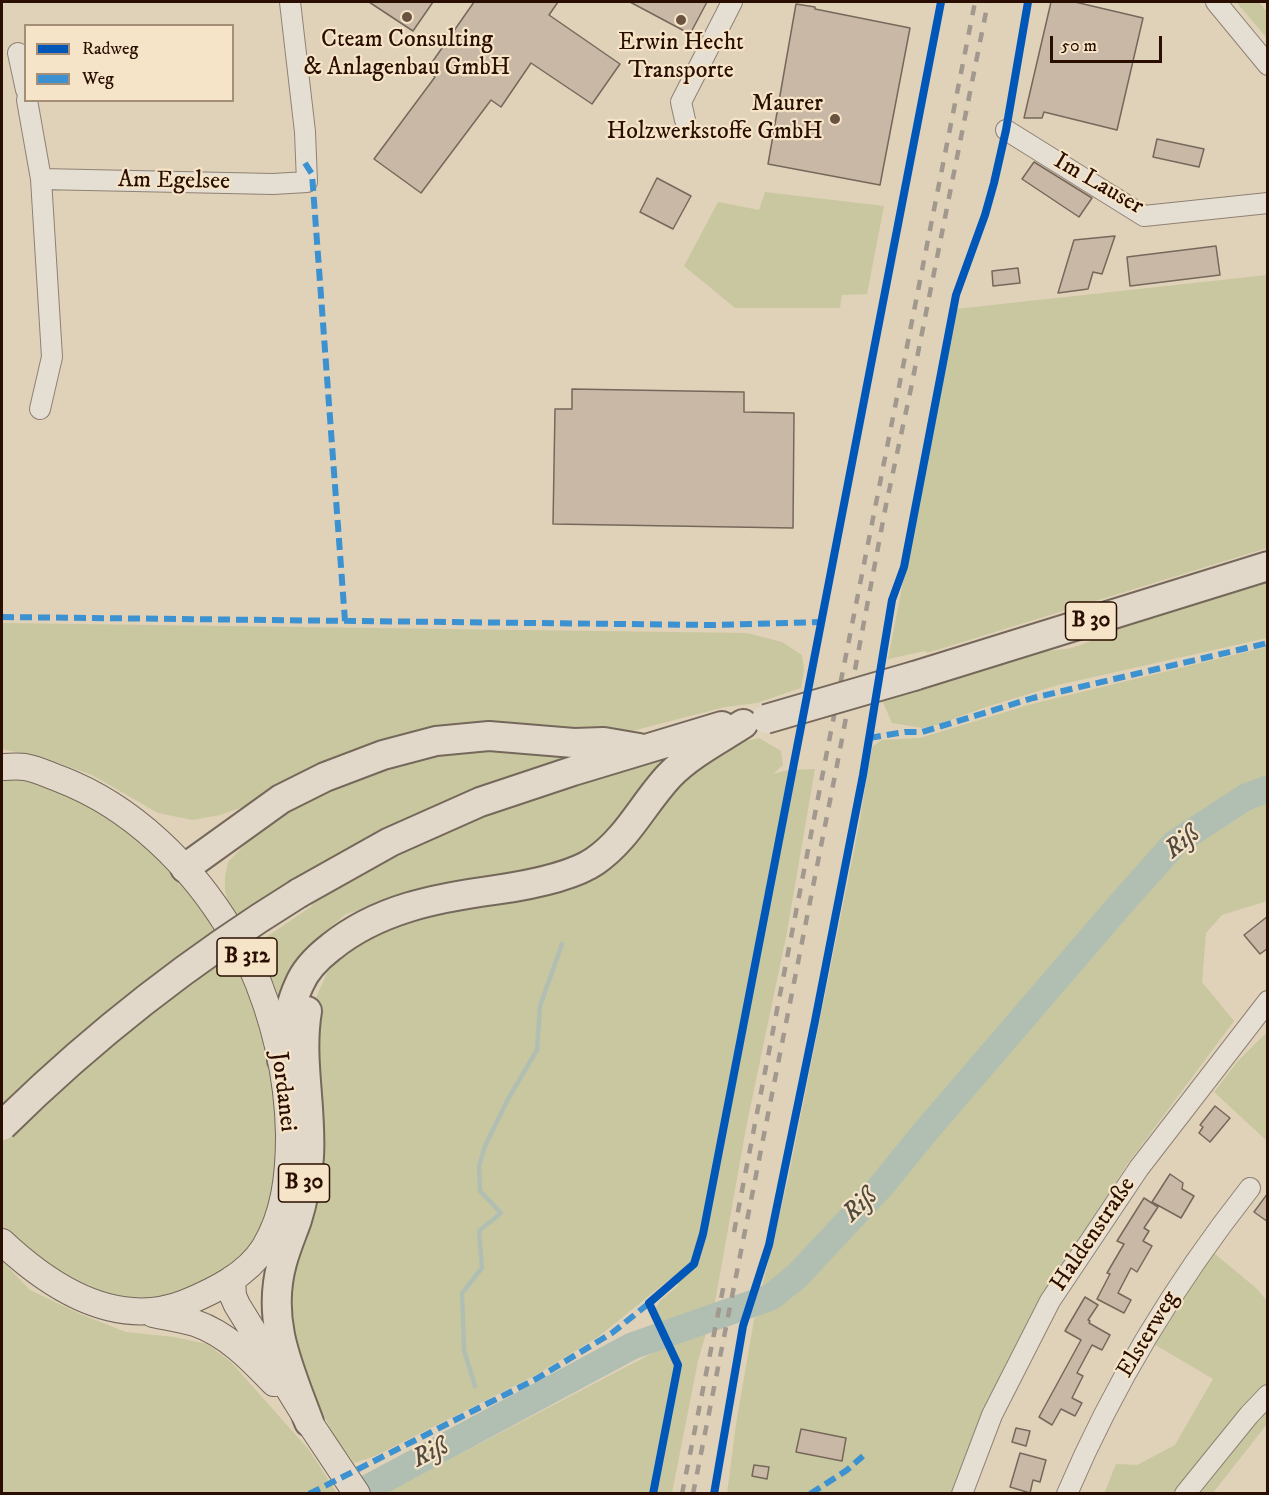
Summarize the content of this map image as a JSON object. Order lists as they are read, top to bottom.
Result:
{
  "streets": {
    "highway": ["B 30"],
    "main road": ["B 312", "Jordanei"],
    "street": [
      "Am Egelsee",
      "Im Lauser",
      "Haldenstraße",
      "Elsterweg"
    ]
  },
  "crossings": [
    ["B 30", "B 312"],
    ["B 30", "Jordanei"],
    ["B 312", "Jordanei"]
  ],
  "water": ["Riß"],
  "places": ["Cteam Consulting & Anlagenbau GmbH", "Erwin Hecht Transporte", "Maurer Holzwerkstoffe GmbH"],
  "legend": ["Radweg", "Weg"],
  "scale_bar": "50 m"
}
